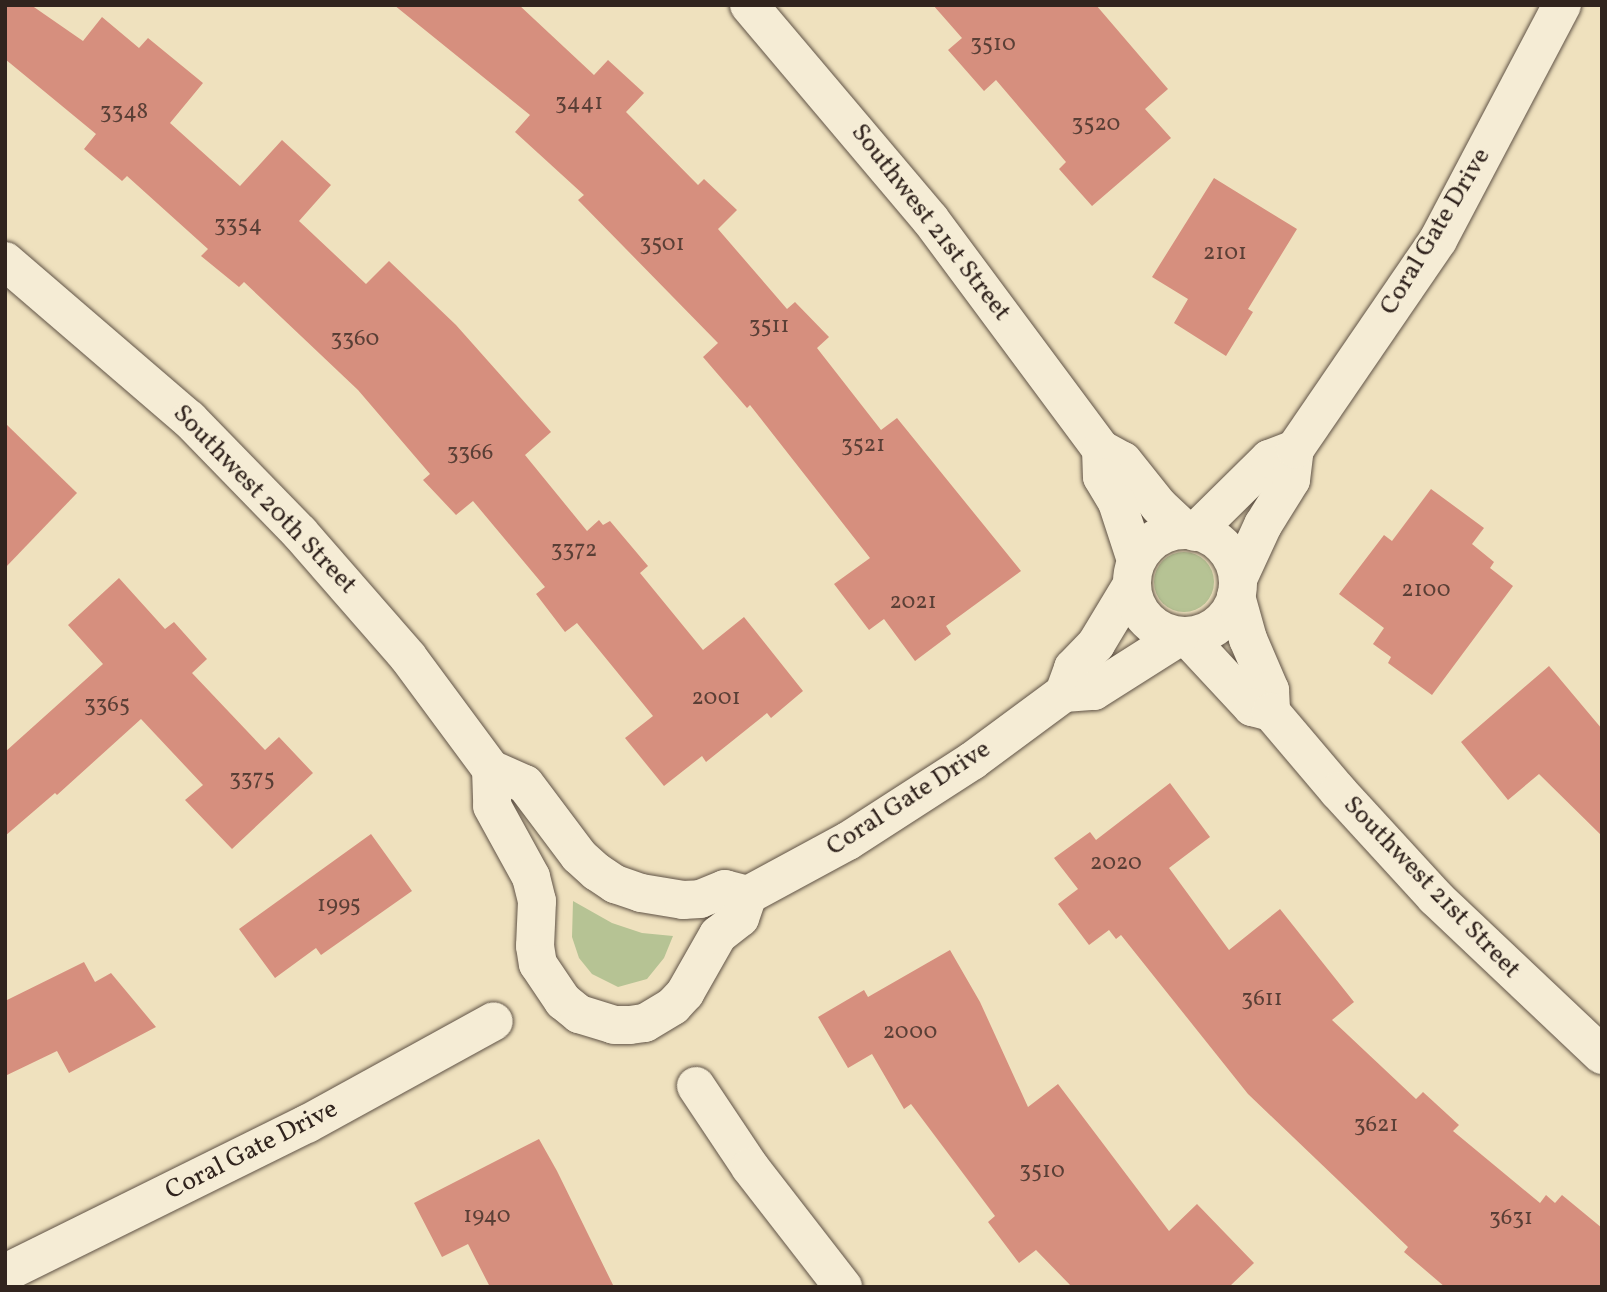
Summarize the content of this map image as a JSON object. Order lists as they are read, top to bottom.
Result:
{
  "streets": {
    "street": ["Southwest 21st Street", "Coral Gate Drive", "Southwest 20th Street"]
  },
  "crossings": [
    ["Southwest 21st Street", "Coral Gate Drive"],
    ["Coral Gate Drive", "Southwest 20th Street"]
  ],
  "house_numbers": [
    "3510",
    "3441",
    "3348",
    "3520",
    "3354",
    "3501",
    "2101",
    "3511",
    "3360",
    "3521",
    "3366",
    "3372",
    "2100",
    "2021",
    "2001",
    "3365",
    "3375",
    "2020",
    "1995",
    "3611",
    "2000",
    "3621",
    "3510",
    "1940",
    "3631"
  ]
}
